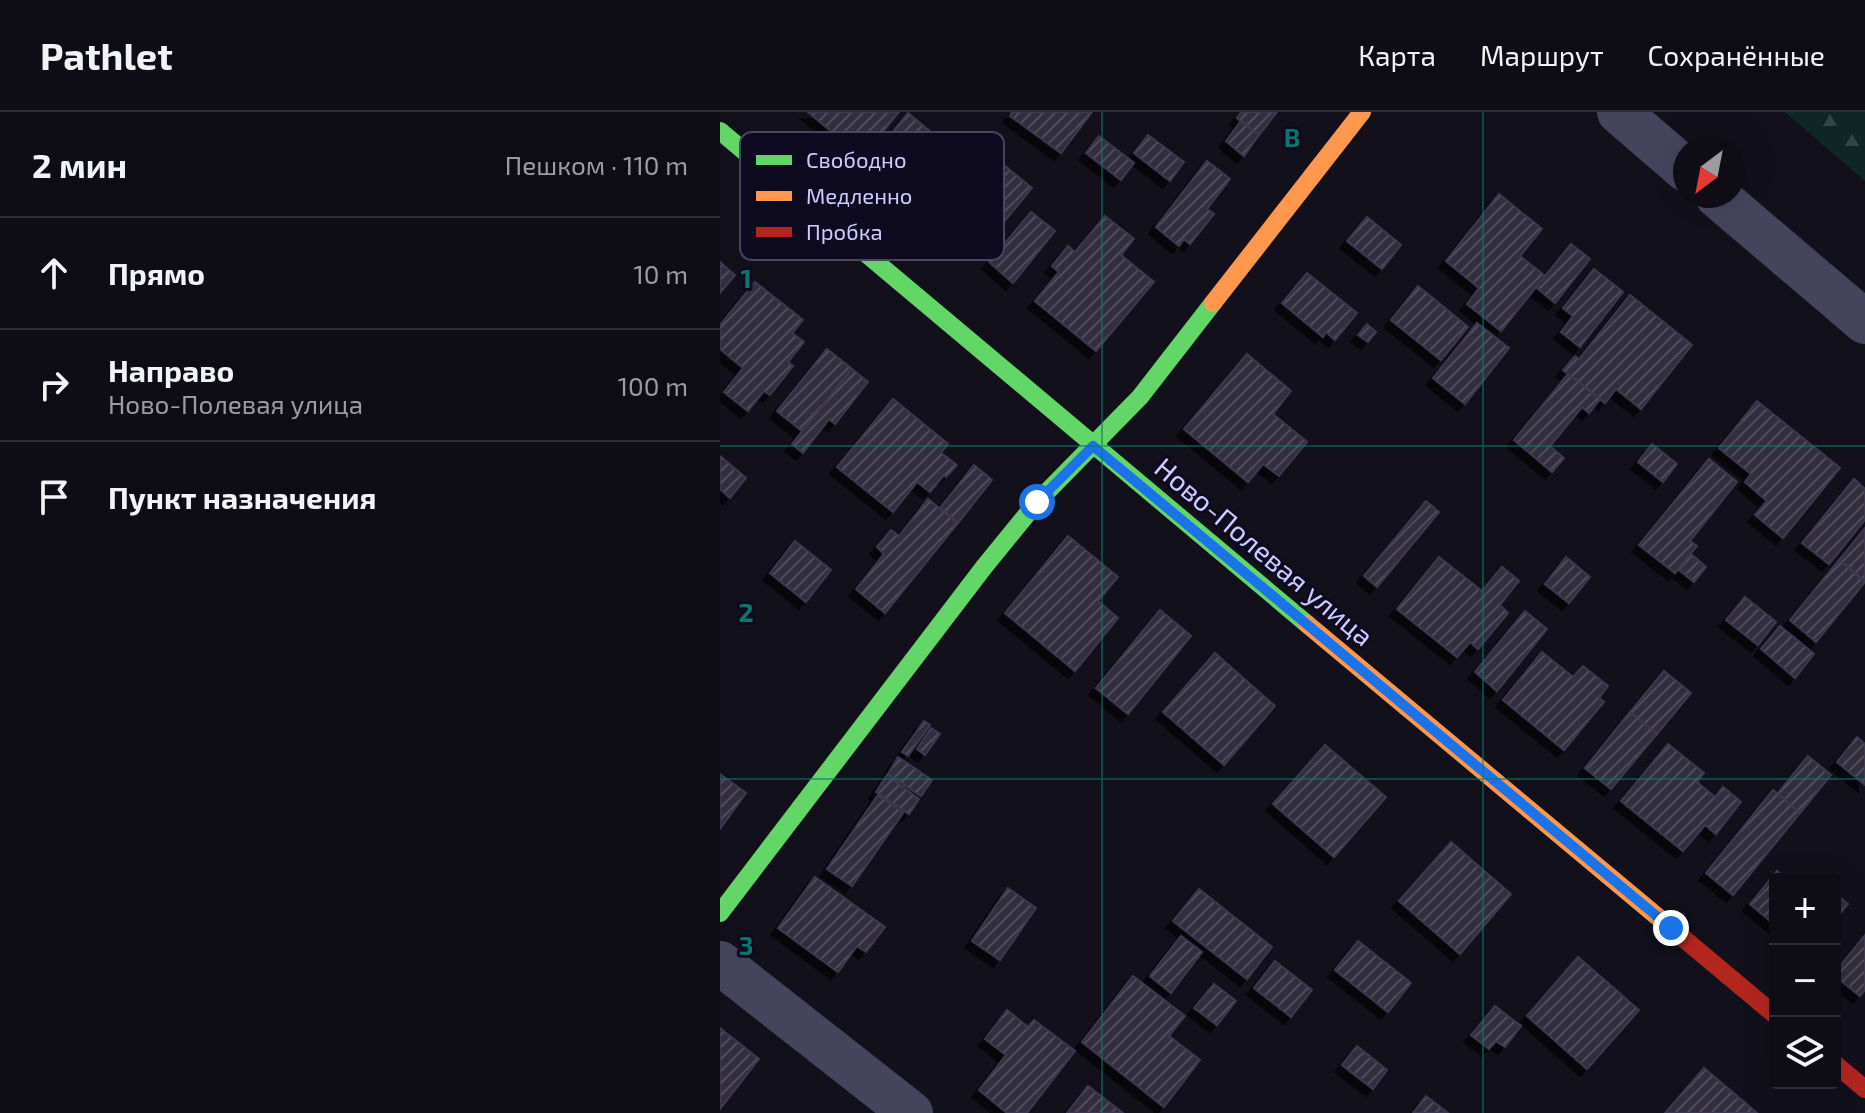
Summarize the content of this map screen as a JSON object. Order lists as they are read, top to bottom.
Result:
{
  "streets": {
    "street": ["Ново-Полевая улица"]
  },
  "legend": ["Свободно", "Медленно", "Пробка"],
  "north": "bottom left",
  "page": {
    "header": "Pathlet",
    "nav": ["Карта", "Маршрут", "Сохранённые"],
    "heading": ["2 мин", "Пешком · 110 m"],
    "list": [
      ["Прямо", "10 m"],
      ["Направо", "Ново-Полевая улица", "100 m"],
      "Пункт назначения"
    ],
    "map_buttons": ["+", "−"]
  },
  "grid": {
    "columns": ["B"],
    "rows": ["1", "2", "3"]
  }
}
